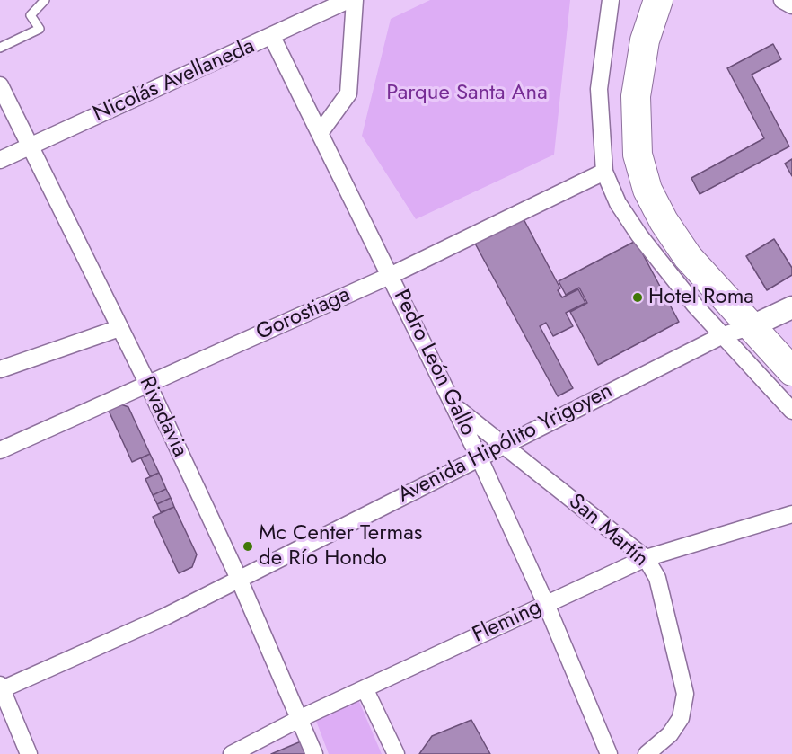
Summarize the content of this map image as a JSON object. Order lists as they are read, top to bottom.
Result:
{
  "streets": {
    "street": [
      "Nicolás Avellaneda",
      "Gorostiaga",
      "Pedro León Gallo",
      "Rivadavia",
      "Avenida Hipólito Yrigoyen",
      "San Martín",
      "Fleming"
    ]
  },
  "crossings": [
    ["Nicolás Avellaneda", "Pedro León Gallo"],
    ["Nicolás Avellaneda", "Rivadavia"],
    ["Gorostiaga", "Pedro León Gallo"],
    ["Gorostiaga", "Rivadavia"],
    ["Pedro León Gallo", "Avenida Hipólito Yrigoyen"],
    ["Pedro León Gallo", "San Martín"],
    ["Pedro León Gallo", "Fleming"],
    ["Rivadavia", "Avenida Hipólito Yrigoyen"],
    ["Rivadavia", "Fleming"],
    ["Avenida Hipólito Yrigoyen", "San Martín"],
    ["San Martín", "Fleming"]
  ],
  "parks": ["Parque Santa Ana"],
  "places": ["Hotel Roma", "Mc Center Termas de Río Hondo"]
}
